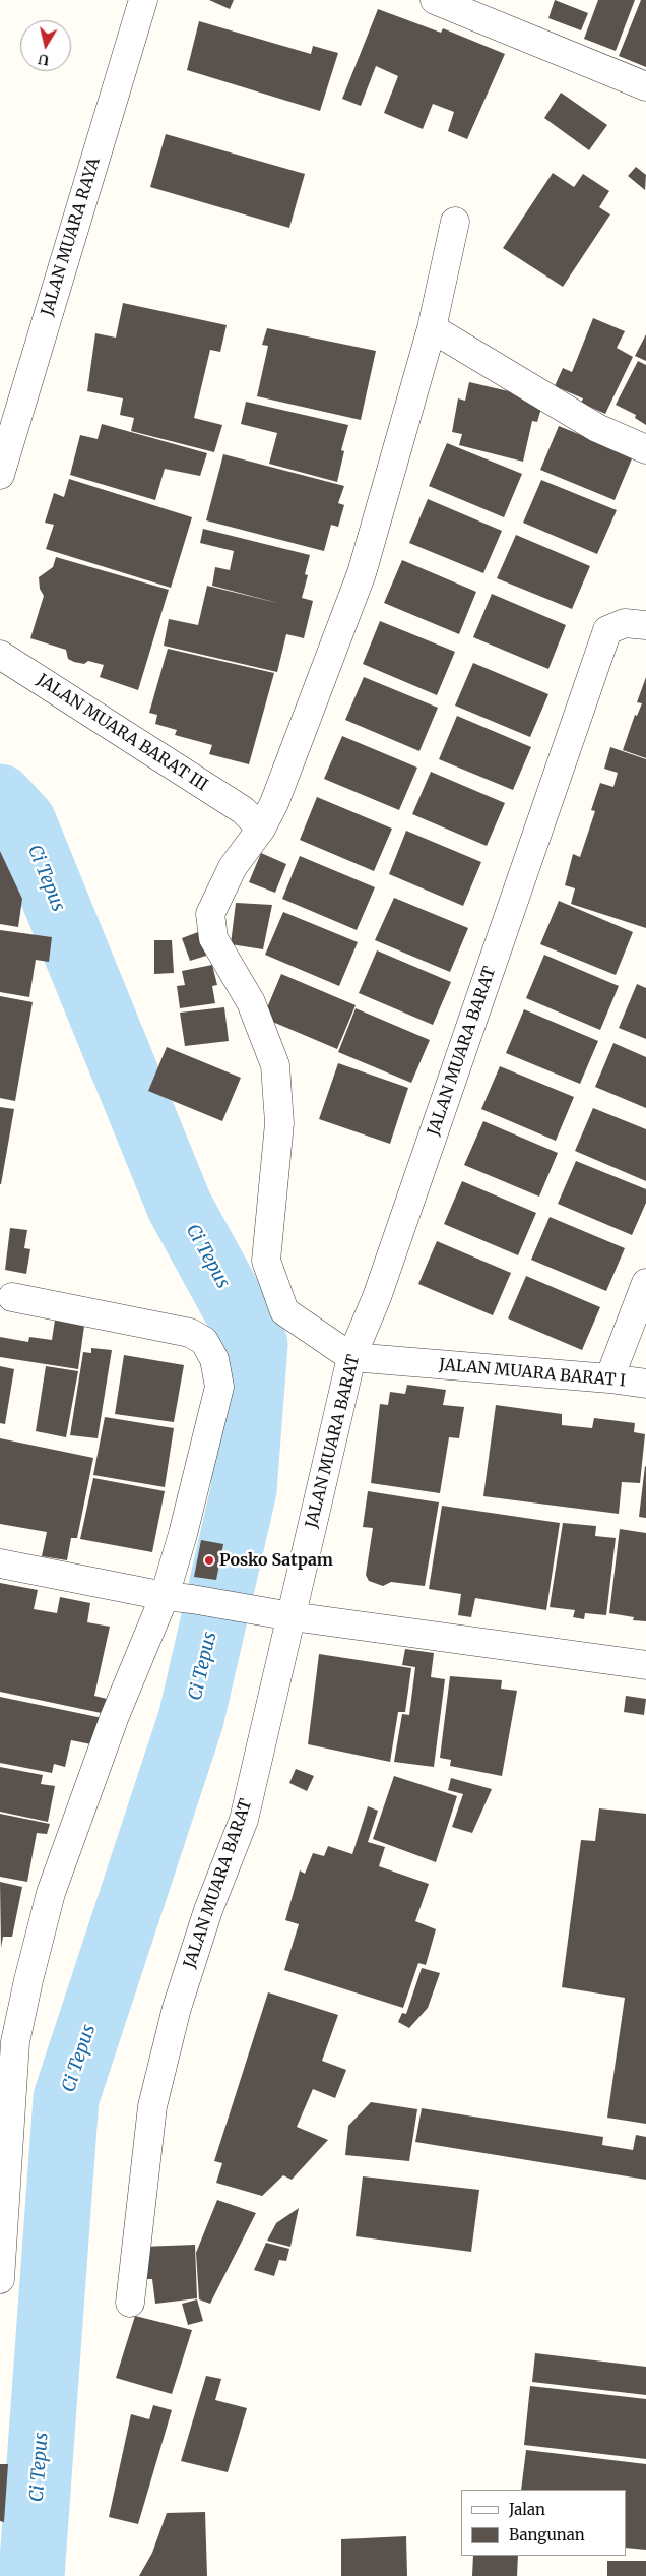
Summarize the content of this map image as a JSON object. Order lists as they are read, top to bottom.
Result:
{
  "streets": {
    "street": [
      "JALAN MUARA RAYA",
      "JALAN MUARA BARAT III",
      "JALAN MUARA BARAT",
      "JALAN MUARA BARAT I"
    ]
  },
  "crossings": [
    ["JALAN MUARA BARAT", "JALAN MUARA BARAT I"]
  ],
  "water": ["Ci Tepus"],
  "places": ["Posko Satpam"],
  "legend": ["Jalan", "Bangunan"],
  "north": "bottom"
}
